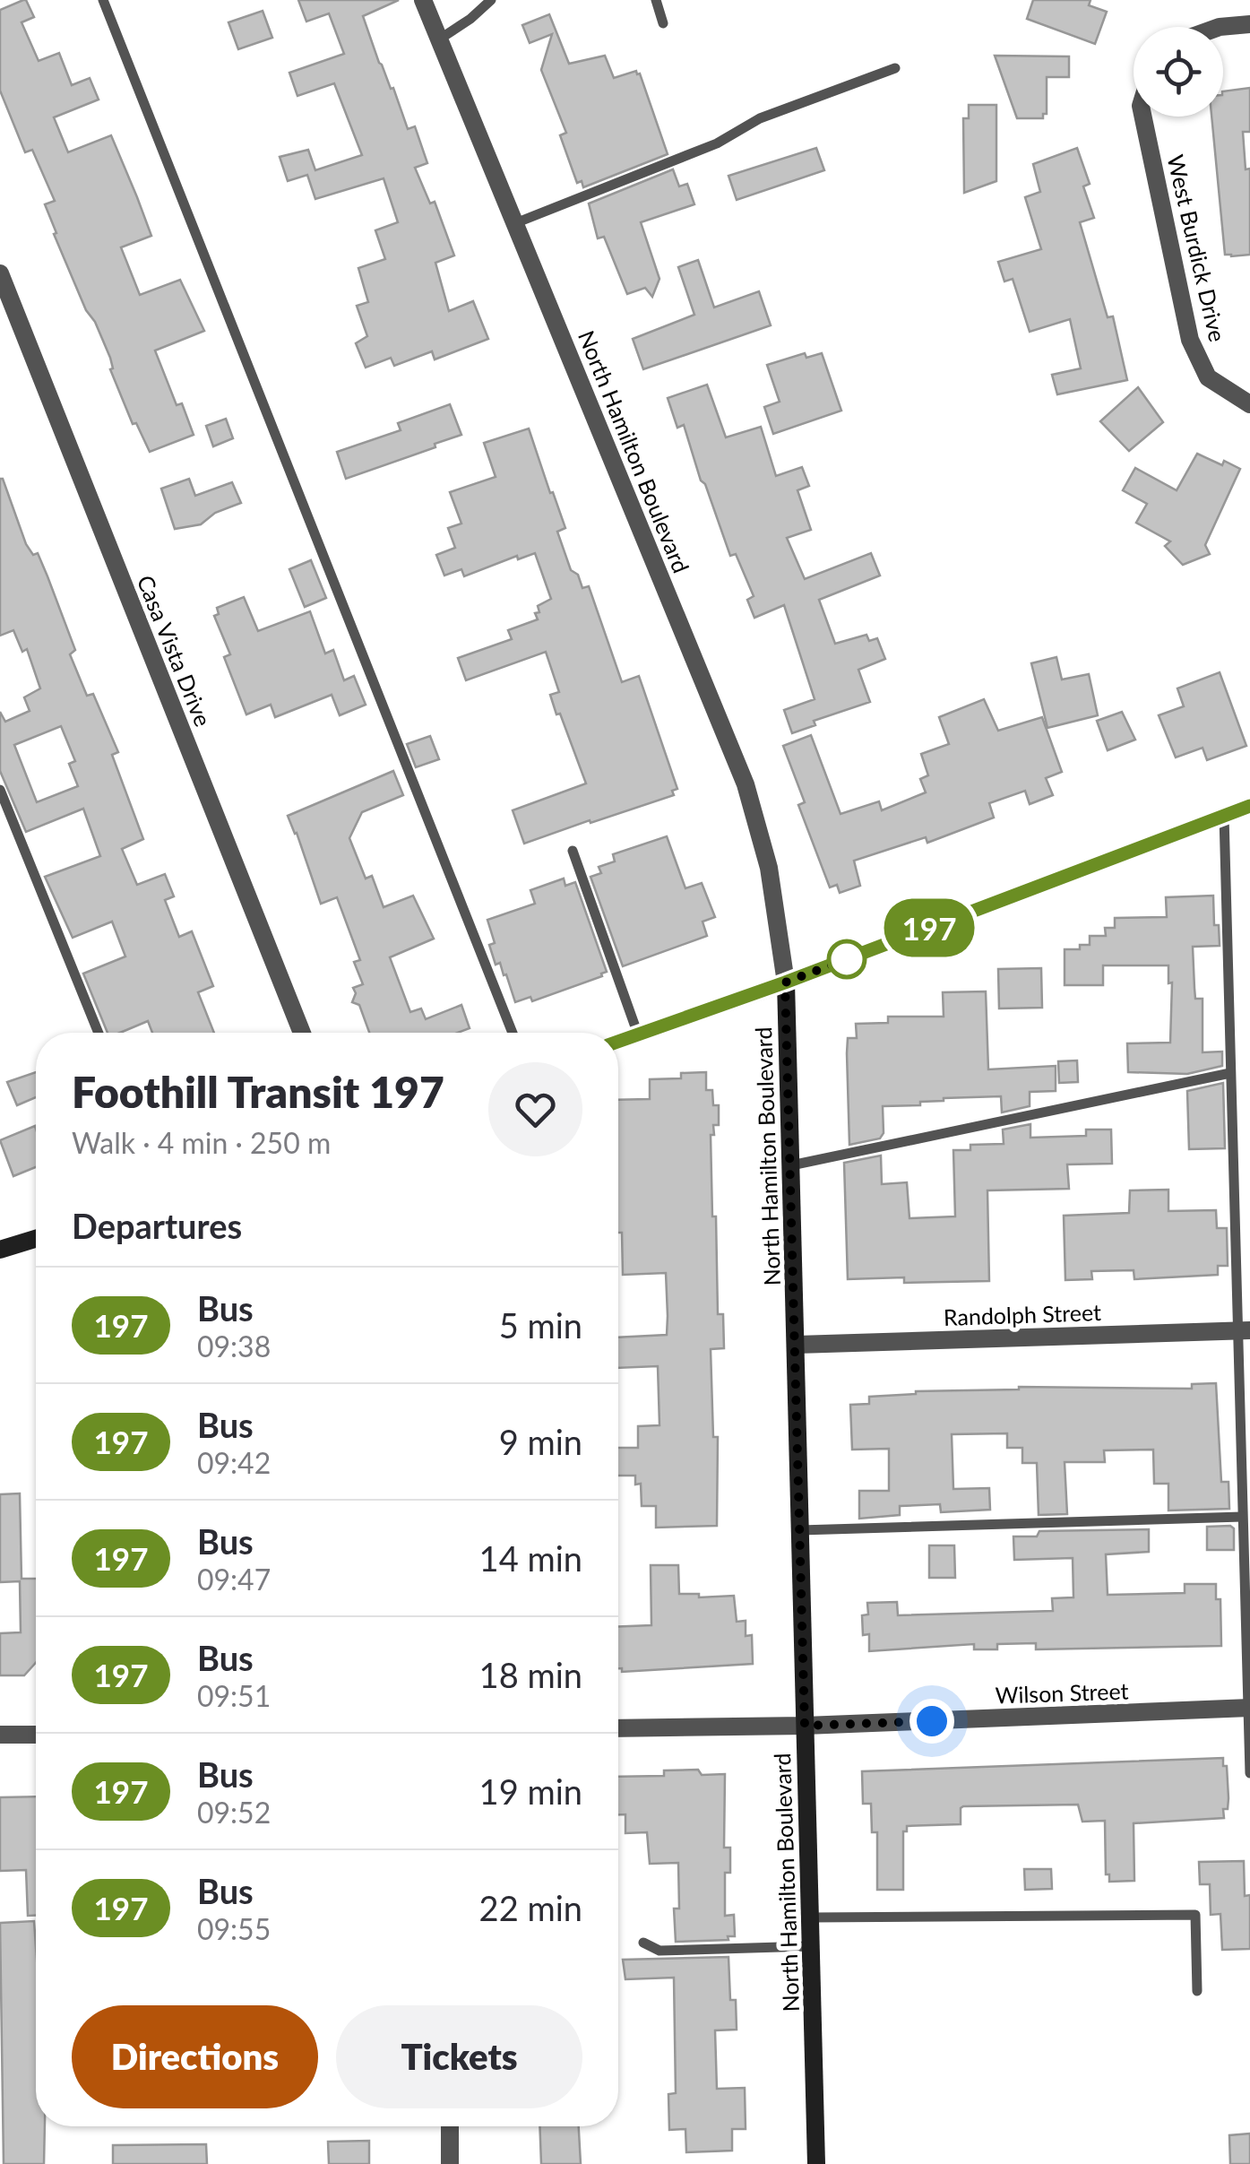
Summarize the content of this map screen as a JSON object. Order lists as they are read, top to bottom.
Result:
{
  "streets": {
    "street": [
      "West Burdick Drive",
      "North Hamilton Boulevard",
      "Casa Vista Drive",
      "Randolph Street",
      "Wilson Street"
    ]
  },
  "crossings": [
    ["North Hamilton Boulevard", "Randolph Street"],
    ["North Hamilton Boulevard", "Wilson Street"]
  ],
  "lines": ["bus line 197"],
  "page": {
    "on_map": "197",
    "heading": [
      ["Foothill Transit 197", "Walk · 4 min · 250 m"],
      "Departures"
    ],
    "list": [
      {
        "mark": "197",
        "name": "Bus",
        "note": "09:38",
        "value": "5 min"
      },
      {
        "mark": "197",
        "name": "Bus",
        "note": "09:42",
        "value": "9 min"
      },
      {
        "mark": "197",
        "name": "Bus",
        "note": "09:47",
        "value": "14 min"
      },
      {
        "mark": "197",
        "name": "Bus",
        "note": "09:51",
        "value": "18 min"
      },
      {
        "mark": "197",
        "name": "Bus",
        "note": "09:52",
        "value": "19 min"
      },
      {
        "mark": "197",
        "name": "Bus",
        "note": "09:55",
        "value": "22 min"
      }
    ],
    "buttons": ["Directions", "Tickets"]
  }
}
